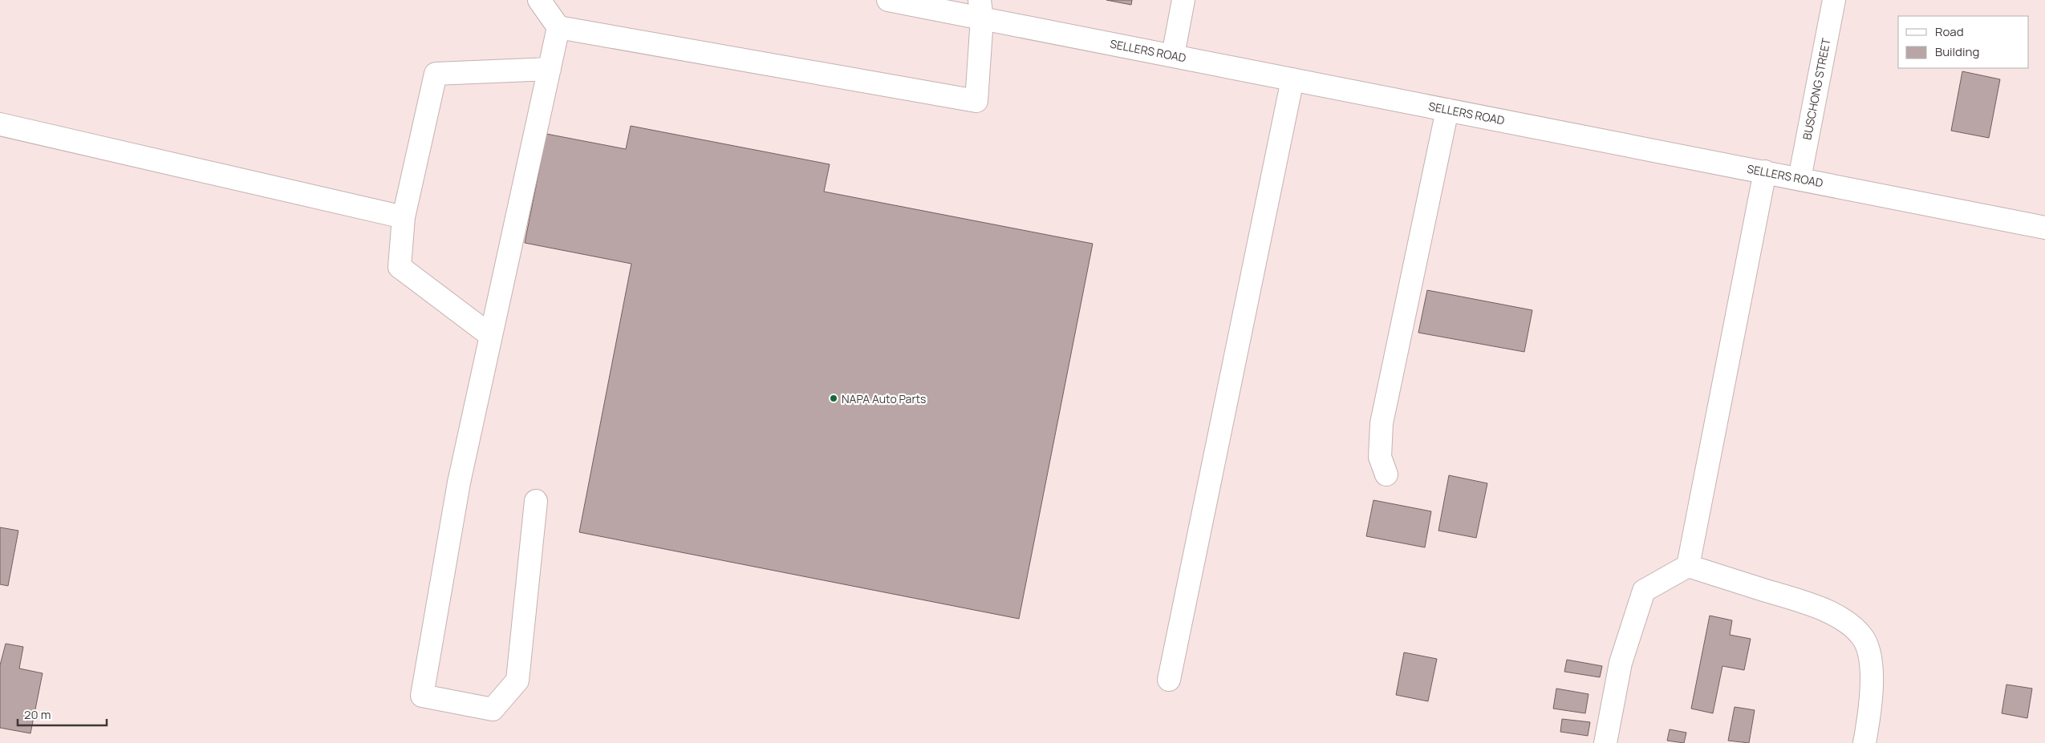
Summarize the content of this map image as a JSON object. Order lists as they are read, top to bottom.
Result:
{
  "streets": {
    "street": ["SELLERS ROAD", "BUSCHONG STREET"]
  },
  "crossings": [
    ["SELLERS ROAD", "BUSCHONG STREET"]
  ],
  "places": ["NAPA Auto Parts"],
  "legend": ["Road", "Building"],
  "scale_bar": "20 m"
}
